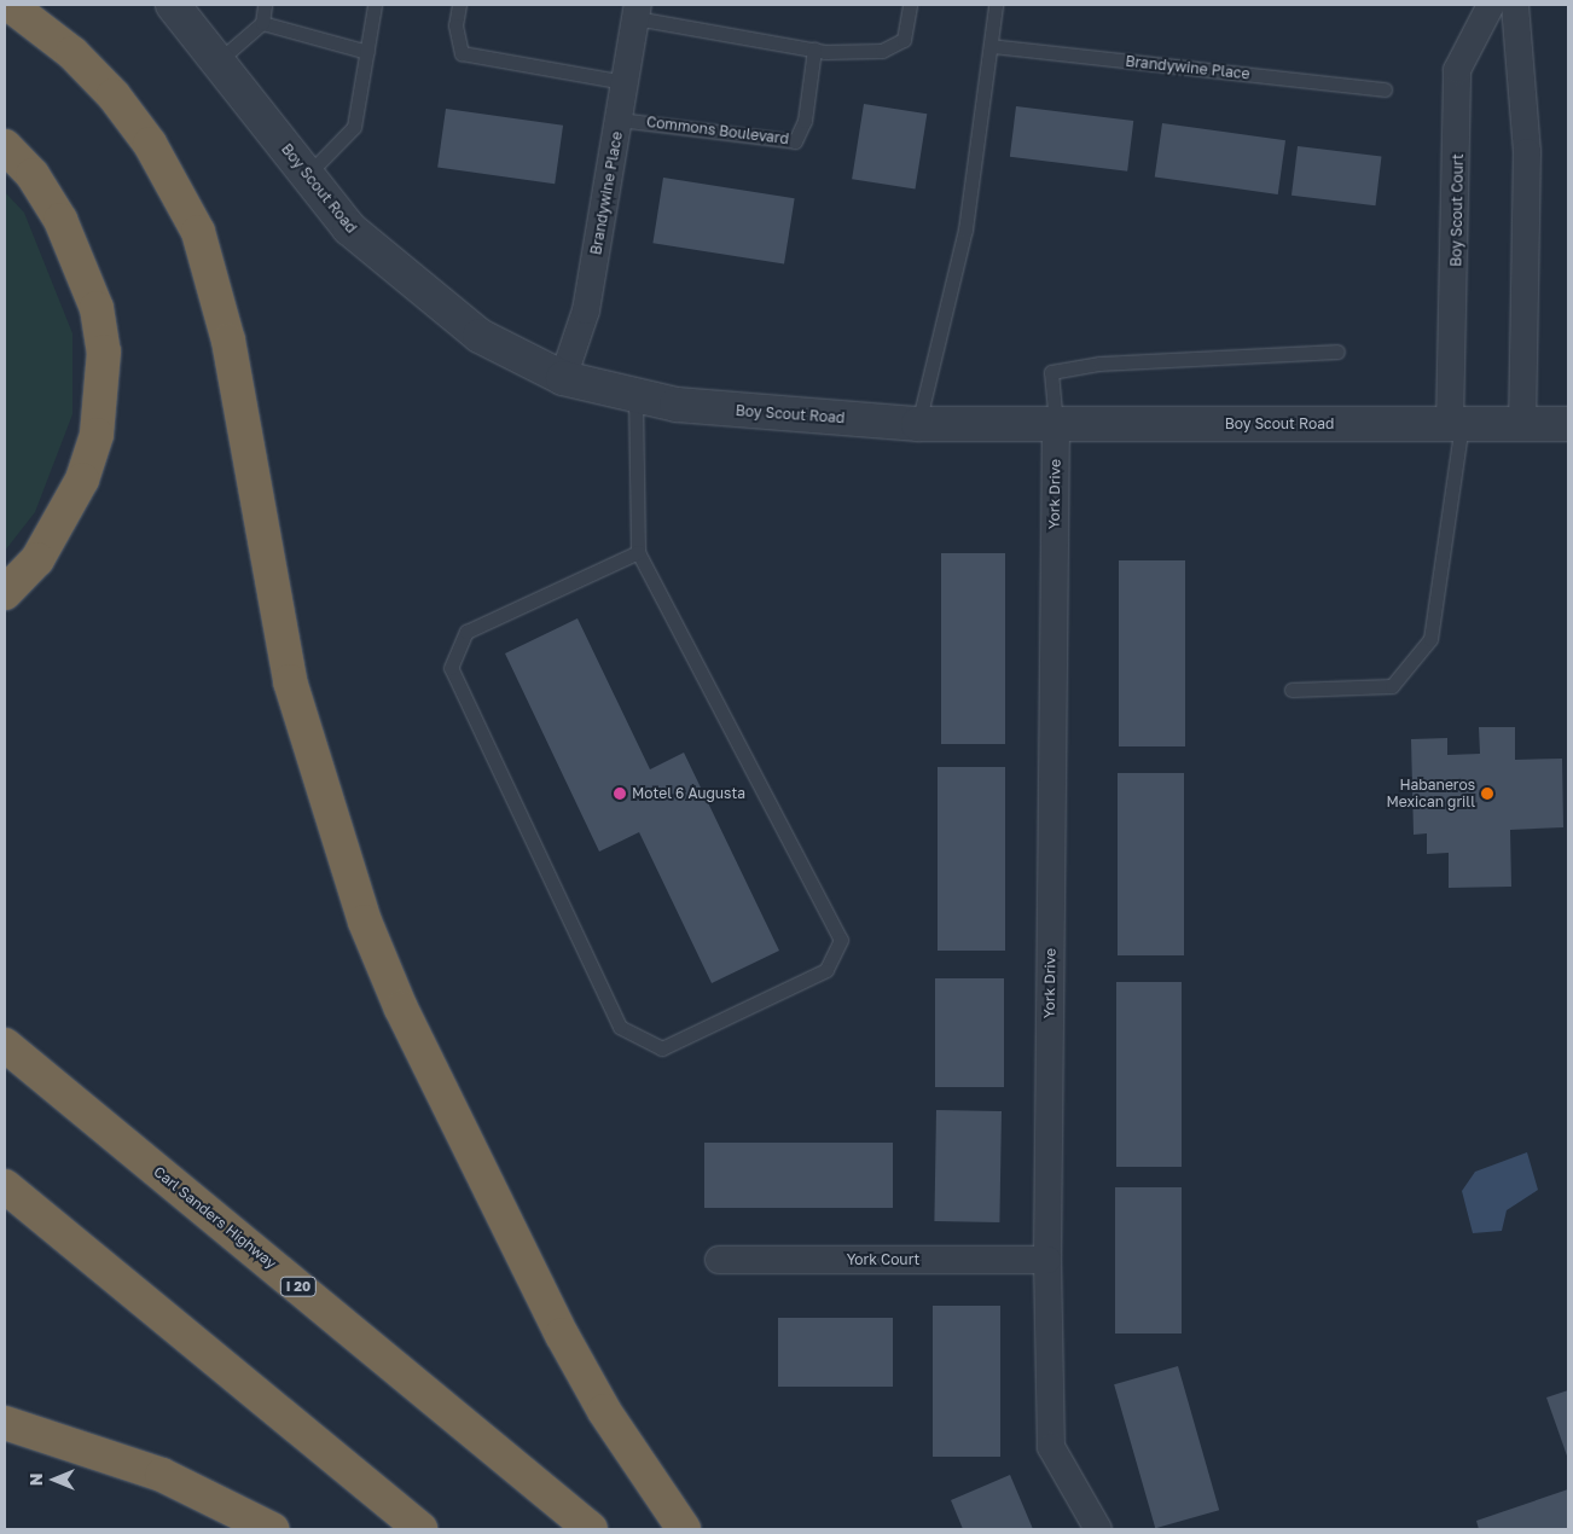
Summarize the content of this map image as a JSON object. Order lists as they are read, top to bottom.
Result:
{
  "streets": {
    "highway": ["Carl Sanders Highway", "I 20"],
    "street": [
      "Brandywine Place",
      "Boy Scout Road",
      "Boy Scout Court",
      "York Drive",
      "York Court"
    ],
    "lane": ["Commons Boulevard"]
  },
  "crossings": [
    ["Brandywine Place", "Commons Boulevard"],
    ["Brandywine Place", "Boy Scout Road"],
    ["Boy Scout Road", "Boy Scout Court"],
    ["Boy Scout Road", "York Drive"],
    ["York Drive", "York Court"]
  ],
  "places": ["Motel 6 Augusta", "Habaneros Mexican grill"],
  "north": "left"
}
